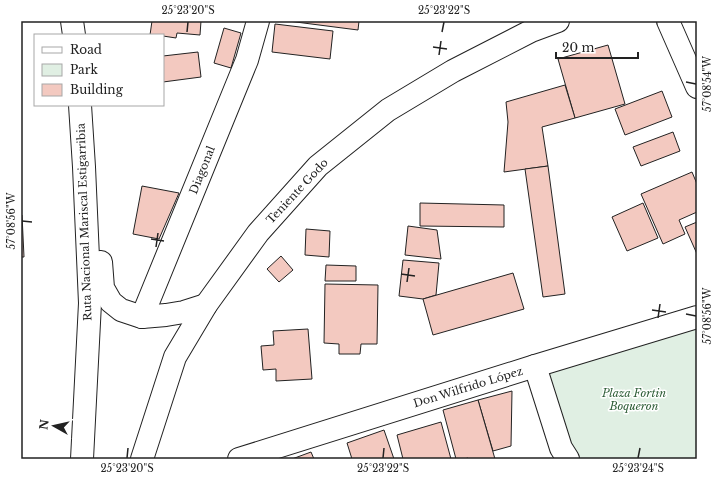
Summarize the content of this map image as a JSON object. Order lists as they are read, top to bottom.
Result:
{
  "streets": {
    "main road": [
      "Diagonal",
      "Teniente Godo",
      "Ruta Nacional Mariscal Estigarribia",
      "Don Wilfrido López"
    ]
  },
  "parks": ["Plaza Fortin Boqueron"],
  "legend": ["Road", "Park", "Building"],
  "scale_bar": "20 m",
  "north": "left",
  "coordinates": [
    "25°23'20\"S",
    "25°23'22\"S",
    "57°08'54\"W",
    "57°08'56\"W",
    "25°23'24\"S"
  ]
}
